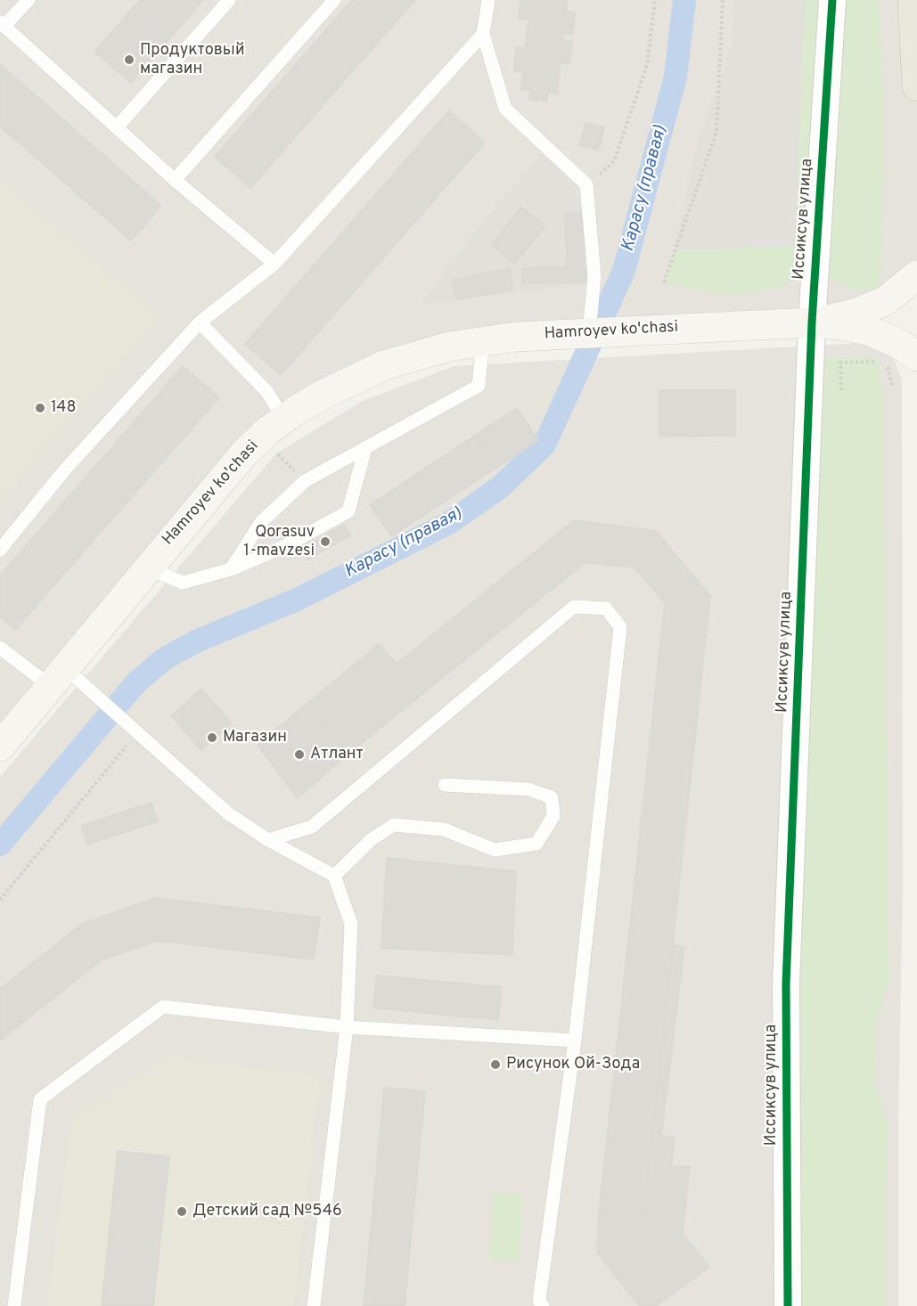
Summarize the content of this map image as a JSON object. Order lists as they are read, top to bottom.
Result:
{
  "streets": {
    "main road": ["Hamroyev ko'chasi"],
    "street": ["Иссиксув улица"]
  },
  "crossings": [
    ["Иссиксув улица", "Hamroyev ko'chasi"]
  ],
  "water": ["Карасу (правая)"],
  "places": [
    "Продуктовый магазин",
    "148",
    "Qorasuv 1-mavzesi",
    "Магазин",
    "Атлант",
    "Рисунок Ой-Зода",
    "Детский сад №546"
  ]
}
